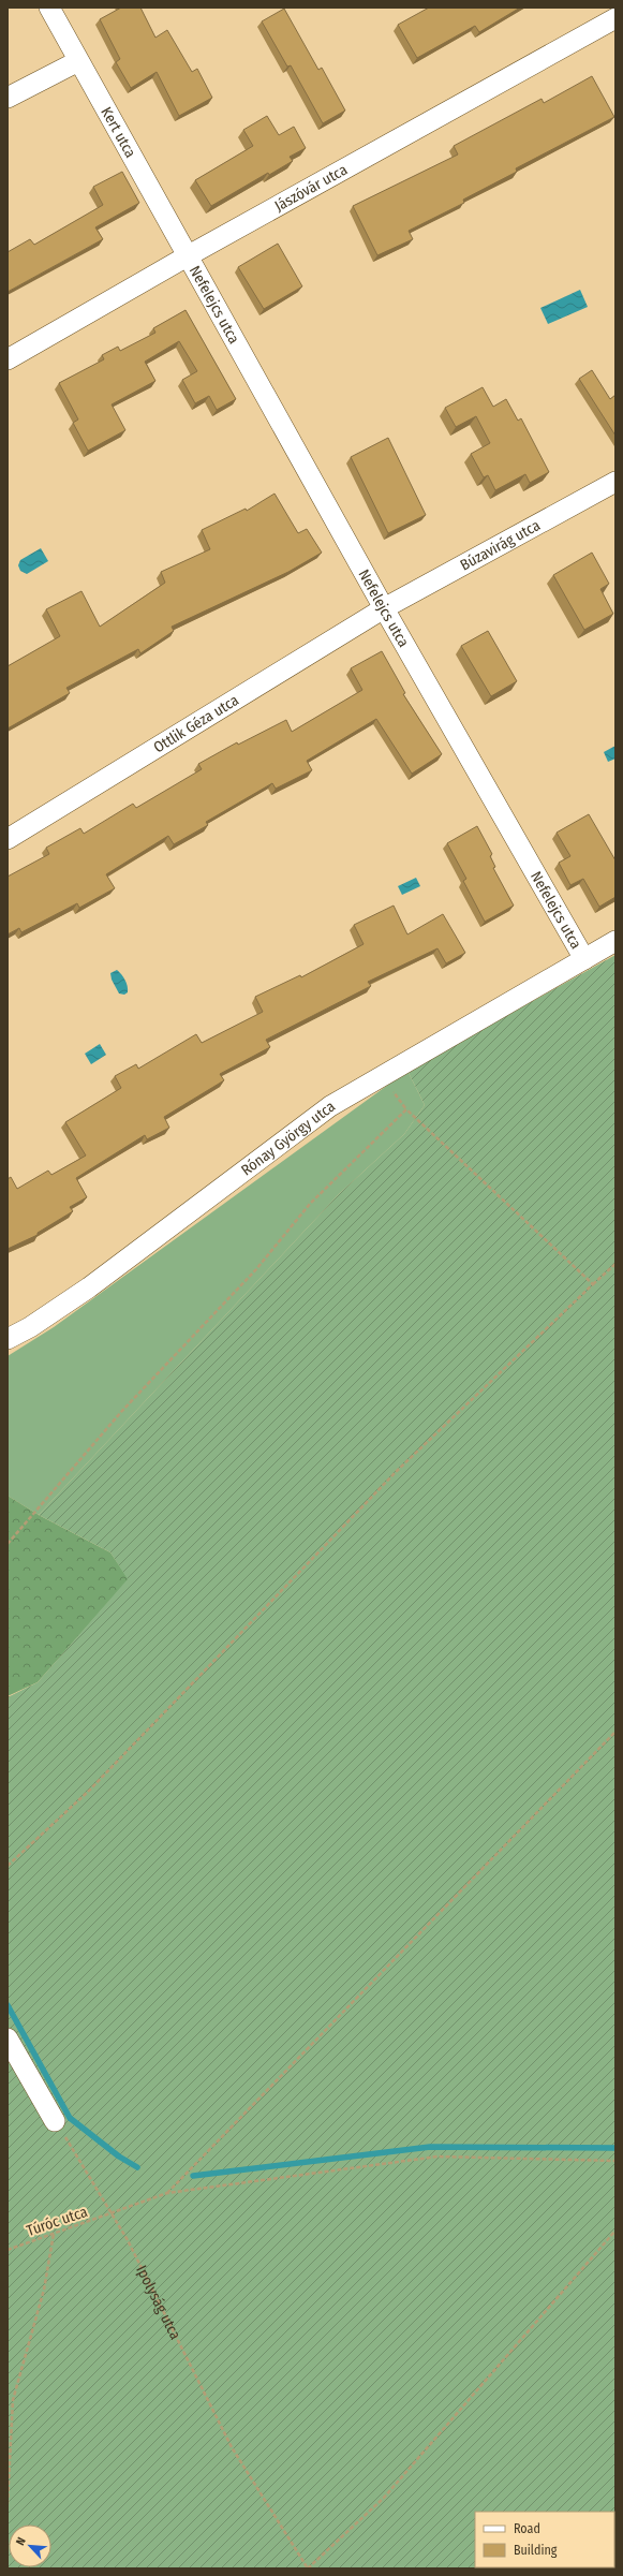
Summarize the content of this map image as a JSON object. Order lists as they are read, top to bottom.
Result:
{
  "streets": {
    "street": [
      "Kert utca",
      "Jászóvár utca",
      "Nefelejcs utca",
      "Búzavirág utca",
      "Ottlik Géza utca",
      "Rónay György utca"
    ],
    "path": ["Túróc utca", "Ipolyság utca"]
  },
  "crossings": [
    ["Kert utca", "Jászóvár utca"],
    ["Kert utca", "Nefelejcs utca"],
    ["Jászóvár utca", "Nefelejcs utca"],
    ["Nefelejcs utca", "Búzavirág utca"],
    ["Nefelejcs utca", "Ottlik Géza utca"],
    ["Nefelejcs utca", "Rónay György utca"],
    ["Búzavirág utca", "Ottlik Géza utca"],
    ["Túróc utca", "Ipolyság utca"]
  ],
  "legend": ["Road", "Building"],
  "north": "top left"
}
